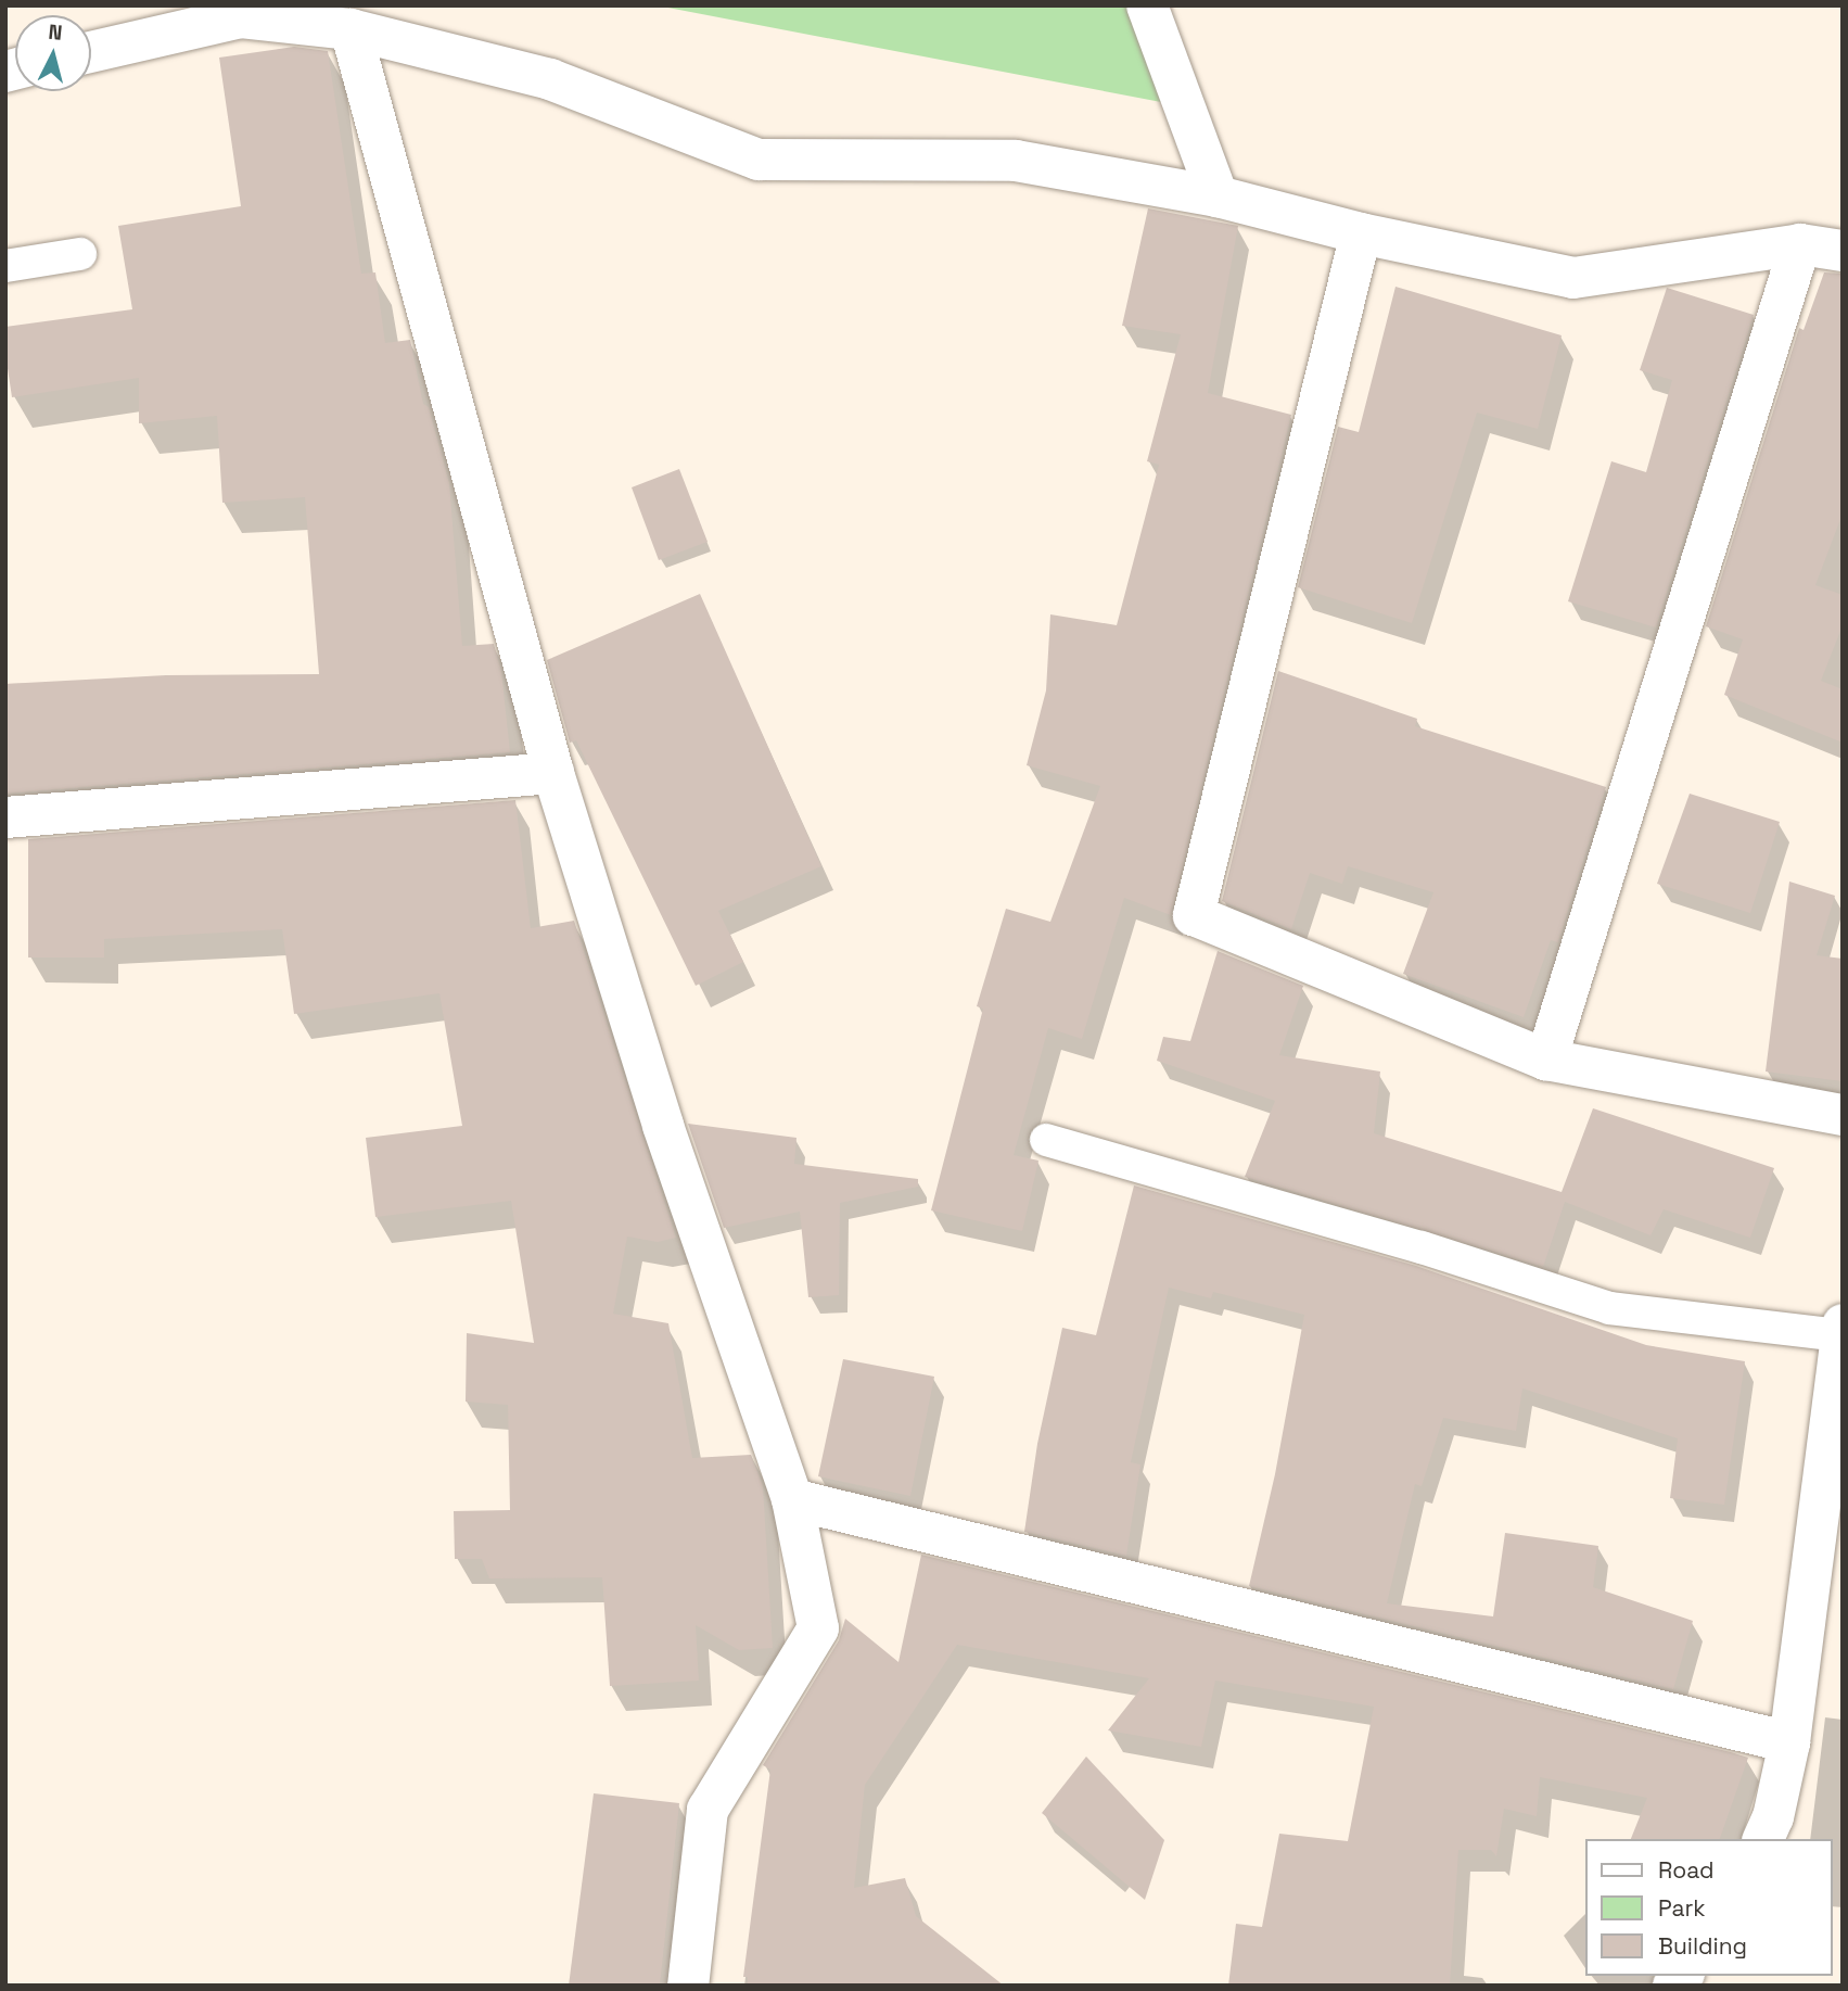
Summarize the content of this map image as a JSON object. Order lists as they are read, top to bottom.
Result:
{
  "legend": ["Road", "Park", "Building"],
  "north": "top"
}
